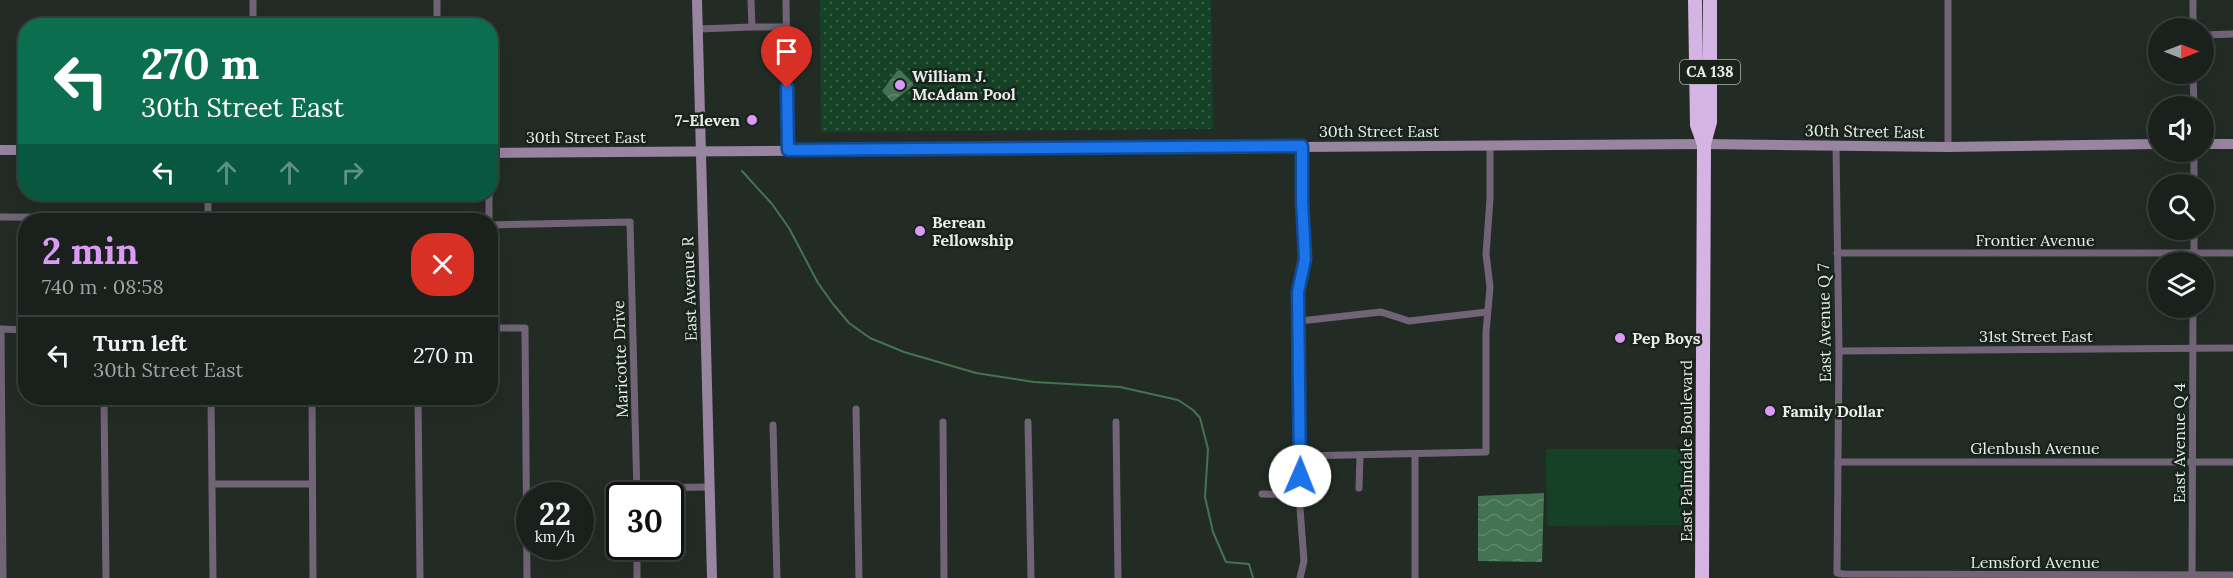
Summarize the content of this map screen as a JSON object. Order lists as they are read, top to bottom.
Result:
{
  "streets": {
    "highway": ["CA 138", "East Palmdale Boulevard"],
    "street": [
      "30th Street East",
      "Frontier Avenue",
      "East Avenue R",
      "East Avenue Q 7",
      "31st Street East",
      "Maricotte Drive",
      "East Avenue Q 4",
      "Glenbush Avenue",
      "Lemsford Avenue"
    ]
  },
  "crossings": [
    ["30th Street East", "East Avenue R"],
    ["30th Street East", "East Avenue Q 7"],
    ["30th Street East", "East Palmdale Boulevard"],
    ["Frontier Avenue", "East Avenue Q 7"],
    ["East Avenue Q 7", "31st Street East"],
    ["East Avenue Q 7", "Glenbush Avenue"],
    ["East Avenue Q 7", "Lemsford Avenue"],
    ["31st Street East", "East Avenue Q 4"],
    ["East Avenue Q 4", "Glenbush Avenue"],
    ["East Avenue Q 4", "Lemsford Avenue"]
  ],
  "places": [
    "William J. McAdam Pool",
    "7-Eleven",
    "Berean Fellowship",
    "Pep Boys",
    "Family Dollar"
  ],
  "north": "right",
  "page": {
    "turn": ["270 m", "30th Street East"],
    "heading": ["2 min", "740 m · 08:58"],
    "list": [
      {
        "name": "Turn left",
        "note": "30th Street East",
        "value": "270 m"
      }
    ],
    "speed": "22 km/h",
    "limit": "30"
  }
}
